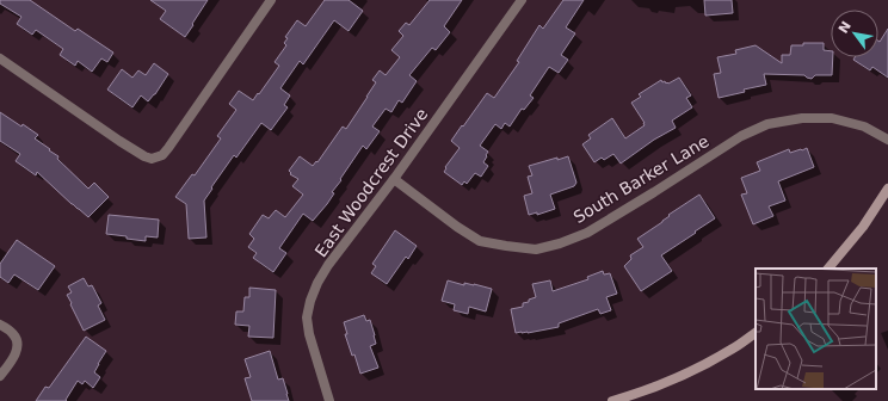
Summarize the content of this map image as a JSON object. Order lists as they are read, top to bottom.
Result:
{
  "streets": {
    "street": ["South Barker Lane", "East Woodcrest Drive"]
  },
  "crossings": [
    ["South Barker Lane", "East Woodcrest Drive"]
  ],
  "north": "top left"
}
